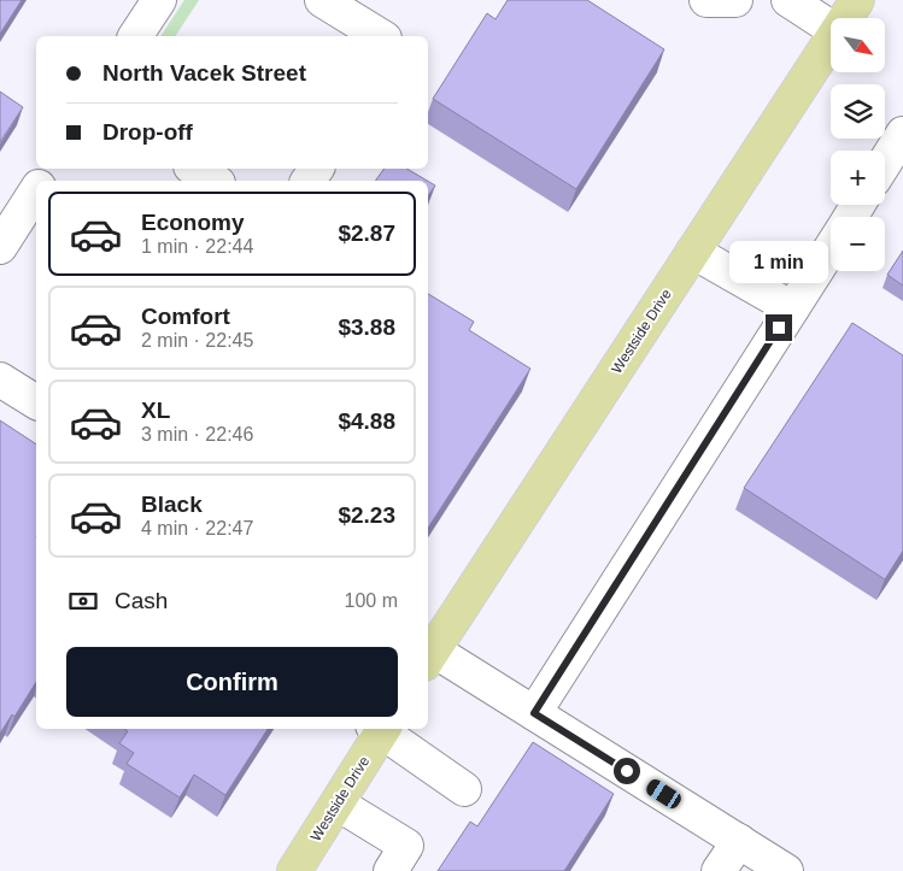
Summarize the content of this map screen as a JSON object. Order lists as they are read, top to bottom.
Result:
{
  "streets": {
    "main road": ["Westside Drive"]
  },
  "north": "bottom right",
  "page": {
    "map_buttons": ["+", "−"],
    "banner": ["North Vacek Street", "Drop-off"],
    "list": [
      {
        "name": "Economy",
        "note": "1 min · 22:44",
        "value": "$2.87"
      },
      {
        "name": "Comfort",
        "note": "2 min · 22:45",
        "value": "$3.88"
      },
      {
        "name": "XL",
        "note": "3 min · 22:46",
        "value": "$4.88"
      },
      {
        "name": "Black",
        "note": "4 min · 22:47",
        "value": "$2.23"
      }
    ],
    "bubble": "1 min",
    "pay": ["Cash", "100 m"],
    "buttons": "Confirm"
  }
}
